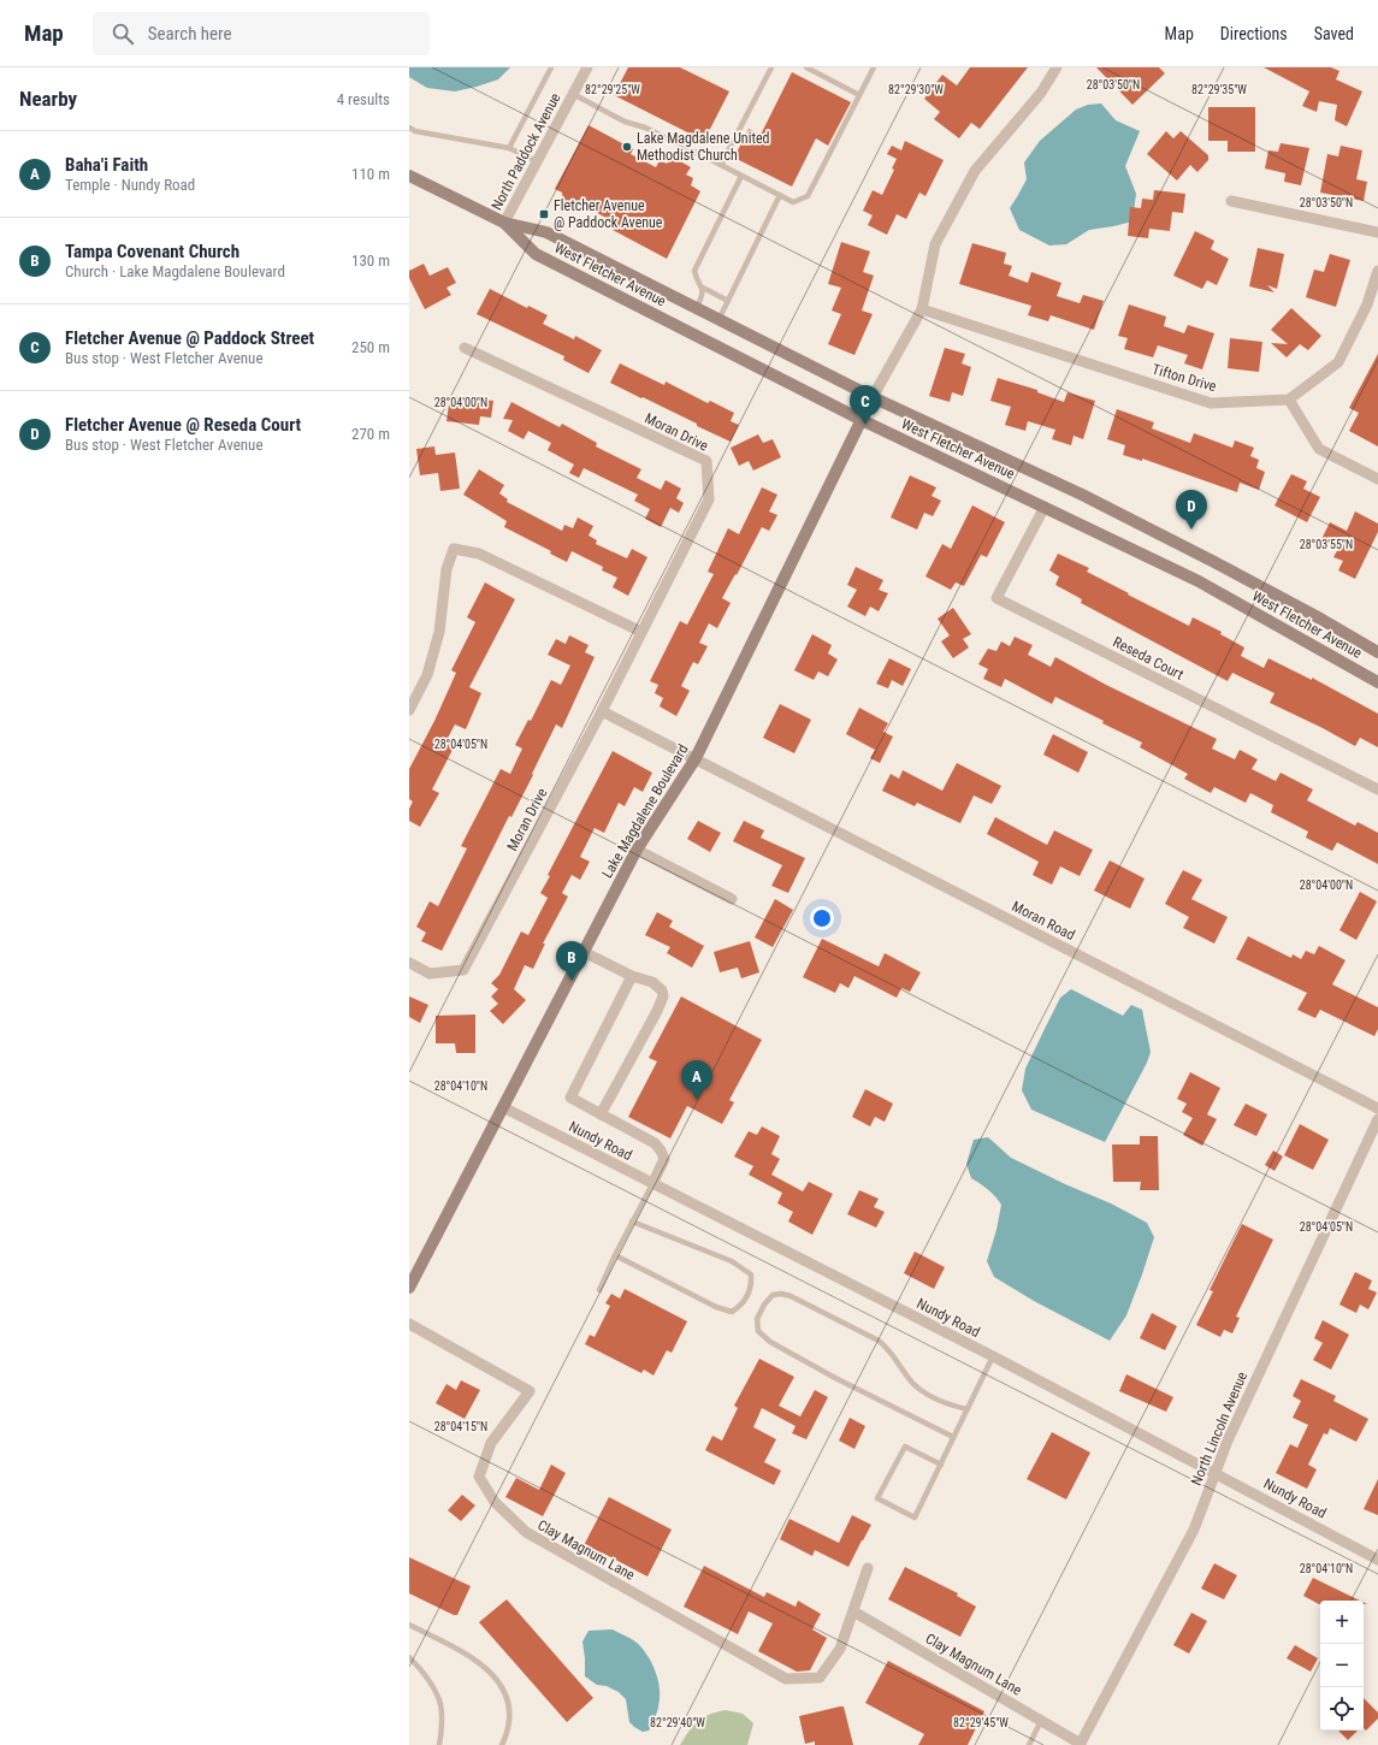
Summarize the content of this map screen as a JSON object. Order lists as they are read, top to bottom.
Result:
{
  "streets": {
    "main road": ["West Fletcher Avenue", "Lake Magdalene Boulevard"],
    "street": [
      "North Paddock Avenue",
      "Tifton Drive",
      "Moran Drive",
      "Reseda Court",
      "Moran Road",
      "Nundy Road",
      "North Lincoln Avenue",
      "Clay Magnum Lane"
    ]
  },
  "crossings": [
    ["North Paddock Avenue", "West Fletcher Avenue"],
    ["West Fletcher Avenue", "Reseda Court"],
    ["West Fletcher Avenue", "Lake Magdalene Boulevard"],
    ["Moran Drive", "Moran Road"],
    ["Lake Magdalene Boulevard", "Moran Road"],
    ["Lake Magdalene Boulevard", "Nundy Road"],
    ["Nundy Road", "North Lincoln Avenue"],
    ["North Lincoln Avenue", "Clay Magnum Lane"]
  ],
  "places": {
    "other": ["Lake Magdalene United Methodist Church"],
    "transit": ["Fletcher Avenue @ Paddock Avenue"]
  },
  "page": {
    "header": "Map",
    "search": "Search here",
    "nav": ["Map", "Directions", "Saved"],
    "heading": ["Nearby", "4 results"],
    "list": [
      {
        "mark": "A",
        "name": "Baha'i Faith",
        "note": "Temple · Nundy Road",
        "value": "110 m"
      },
      {
        "mark": "B",
        "name": "Tampa Covenant Church",
        "note": "Church · Lake Magdalene Boulevard",
        "value": "130 m"
      },
      {
        "mark": "C",
        "name": "Fletcher Avenue @ Paddock Street",
        "note": "Bus stop · West Fletcher Avenue",
        "value": "250 m"
      },
      {
        "mark": "D",
        "name": "Fletcher Avenue @ Reseda Court",
        "note": "Bus stop · West Fletcher Avenue",
        "value": "270 m"
      }
    ],
    "pins": [
      "C",
      "D",
      "B",
      "A"
    ],
    "map_buttons": ["+", "−"]
  },
  "coordinates": [
    "28°03'50\"N",
    "82°29'25\"W",
    "82°29'30\"W",
    "82°29'35\"W",
    "28°04'00\"N",
    "28°03'55\"N",
    "28°04'05\"N",
    "28°04'10\"N",
    "28°04'15\"N",
    "82°29'40\"W",
    "82°29'45\"W"
  ]
}
